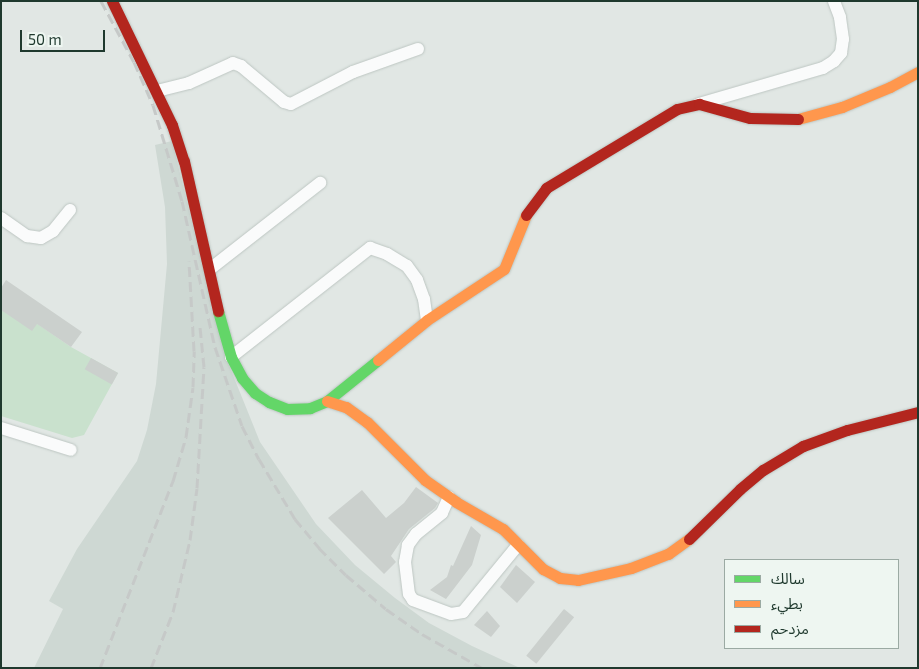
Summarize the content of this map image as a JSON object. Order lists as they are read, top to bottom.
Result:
{
  "legend": ["سالك", "بطيء", "مزدحم"],
  "scale_bar": "50 m"
}
